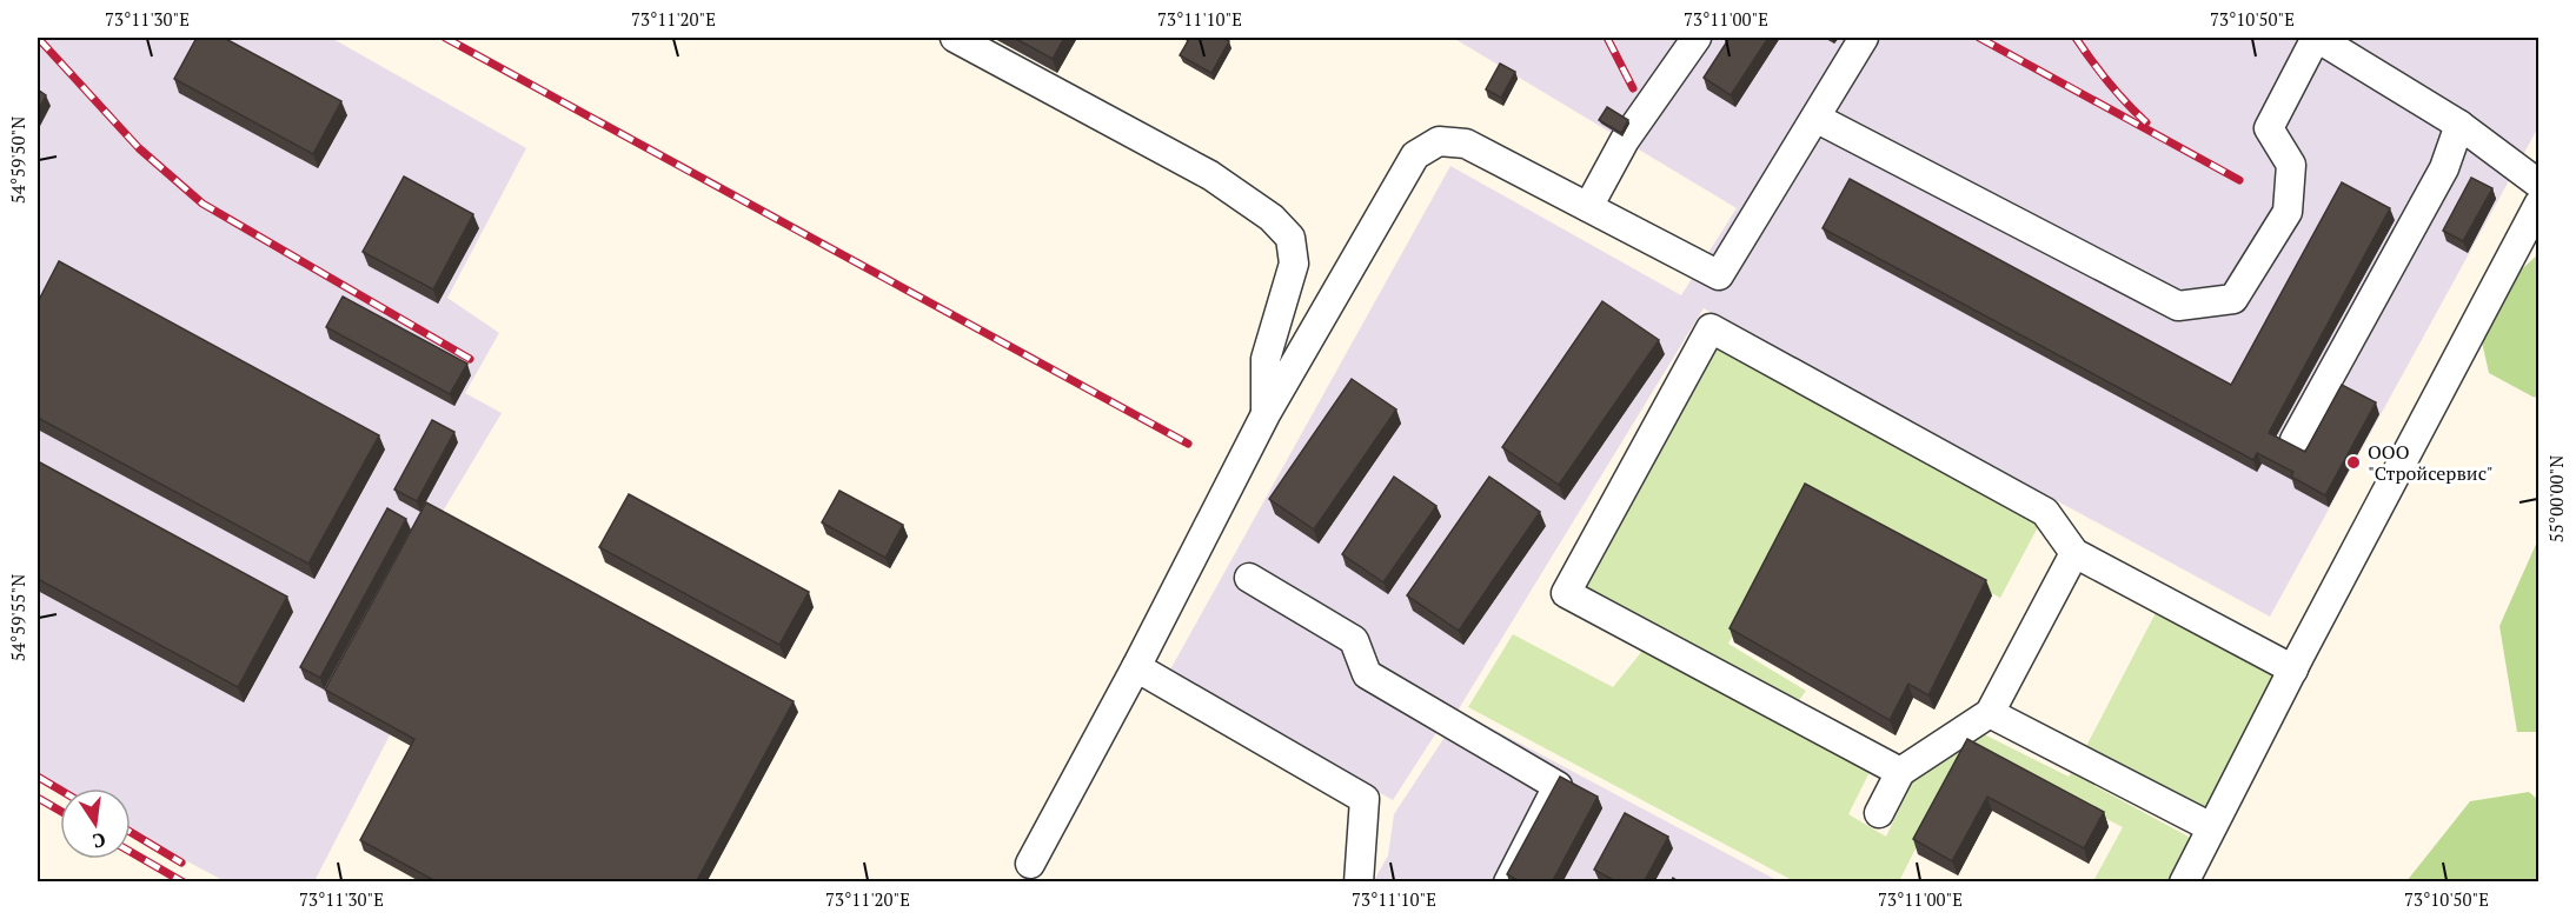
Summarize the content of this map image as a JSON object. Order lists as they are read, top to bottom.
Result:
{
  "places": ["ООО \"Стройсервис\""],
  "north": "bottom",
  "coordinates": [
    "73°11'30\"E",
    "73°11'20\"E",
    "73°11'10\"E",
    "73°11'00\"E",
    "73°10'50\"E",
    "54°59'50\"N",
    "55°00'00\"N",
    "54°59'55\"N"
  ]
}
